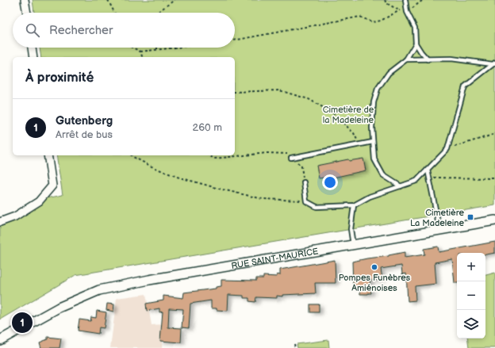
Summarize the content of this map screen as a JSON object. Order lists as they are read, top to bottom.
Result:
{
  "streets": {
    "street": ["RUE SAINT-MAURICE"]
  },
  "parks": ["Cimetière de la Madeleine"],
  "places": {
    "transit": ["Cimetière La Madeleine"],
    "other": ["Pompes Funèbres Amiénoises"]
  },
  "page": {
    "search": "Rechercher",
    "heading": "À proximité",
    "list": [
      {
        "mark": "1",
        "name": "Gutenberg",
        "note": "Arrêt de bus",
        "value": "260 m"
      }
    ],
    "map_buttons": ["+", "−"],
    "pins": "1"
  }
}
